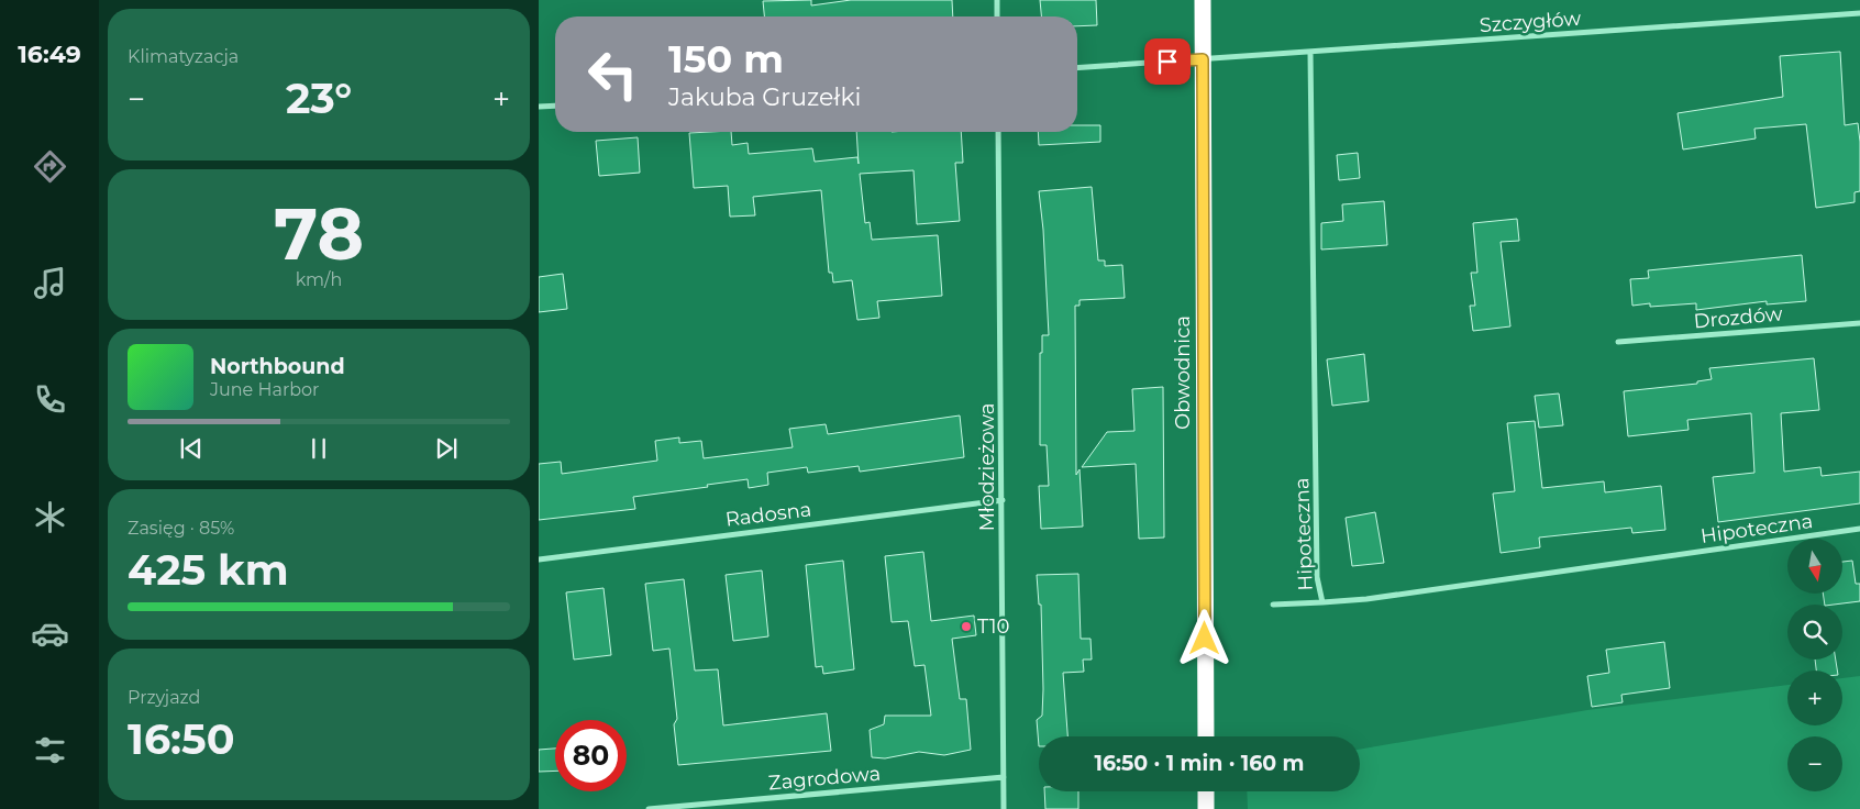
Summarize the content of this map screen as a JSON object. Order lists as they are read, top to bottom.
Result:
{
  "streets": {
    "highway": ["Obwodnica"],
    "street": [
      "Szczygłów",
      "Drozdów",
      "Młodzieżowa",
      "Radosna",
      "Hipoteczna",
      "Zagrodowa"
    ]
  },
  "crossings": [
    ["Szczygłów", "Obwodnica"],
    ["Szczygłów", "Hipoteczna"],
    ["Młodzieżowa", "Radosna"],
    ["Młodzieżowa", "Zagrodowa"]
  ],
  "places": ["T10"],
  "north": "bottom",
  "page": {
    "tabs": "16:49",
    "tile": [
      "Klimatyzacja",
      ["78", "km/h"],
      ["Zasięg · 85%", "425 km"],
      ["Przyjazd", "16:50"]
    ],
    "turn": ["150 m", "Jakuba Gruzełki"],
    "heat": ["−", "23°", "+"],
    "song": ["Northbound", "June Harbor"],
    "map_buttons": ["+", "−"],
    "limit": "80",
    "trip": "16:50 · 1 min · 160 m"
  }
}
